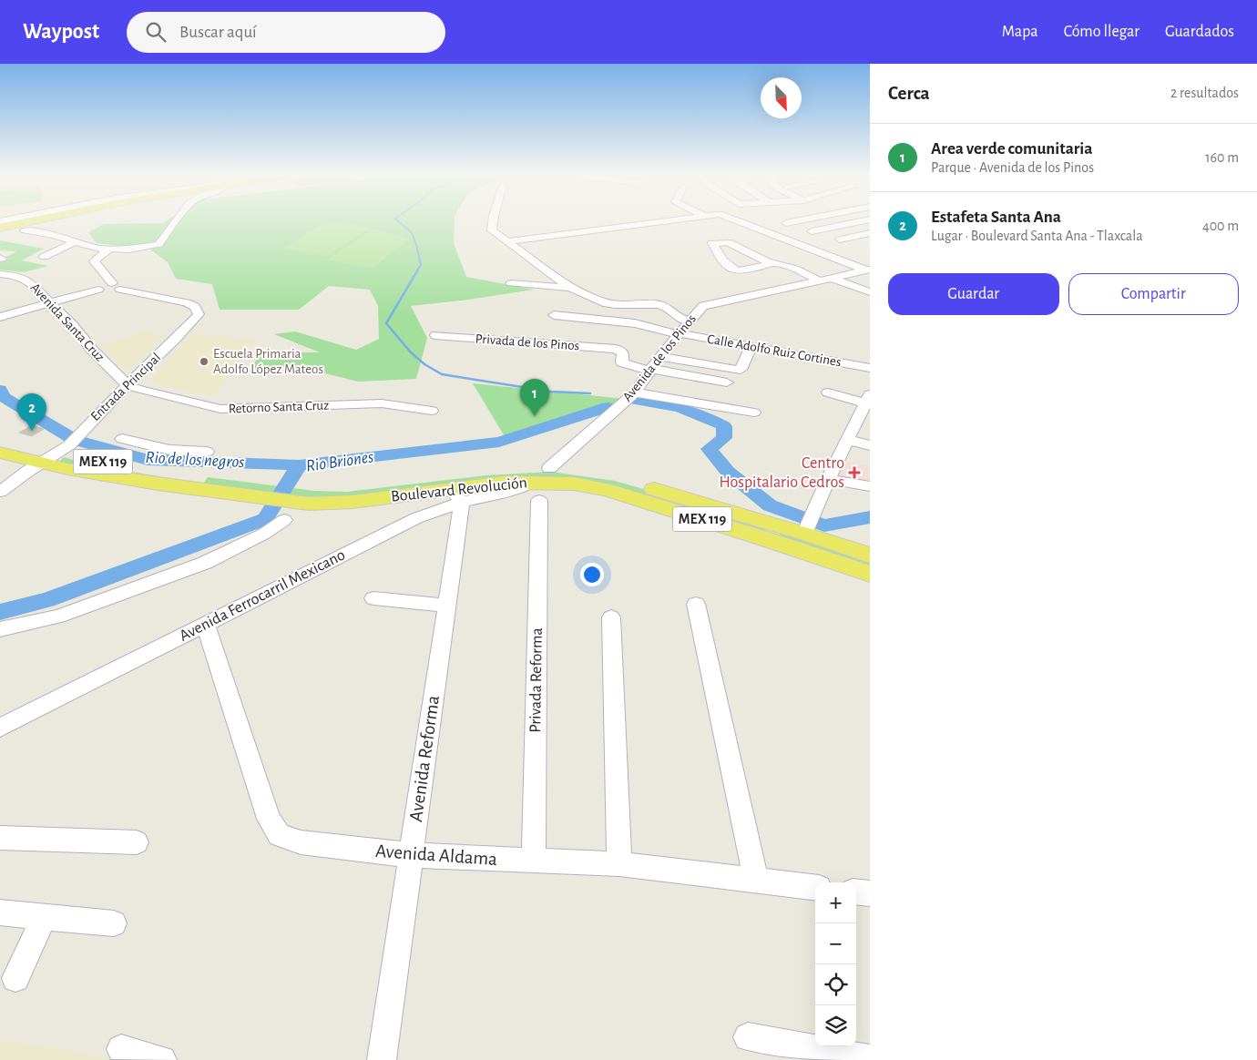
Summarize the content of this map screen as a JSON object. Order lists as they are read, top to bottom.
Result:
{
  "streets": {
    "main road": ["MEX 119", "Boulevard Revolución"],
    "street": [
      "Avenida Santa Cruz",
      "Privada de los Pinos",
      "Calle Adolfo Ruiz Cortines",
      "Avenida de los Pinos",
      "Entrada Principal",
      "Retorno Santa Cruz",
      "Avenida Ferrocarril Mexicano",
      "Privada Reforma",
      "Avenida Reforma",
      "Avenida Aldama"
    ]
  },
  "crossings": [
    ["Avenida Santa Cruz", "Entrada Principal"],
    ["Avenida Santa Cruz", "Retorno Santa Cruz"],
    ["Calle Adolfo Ruiz Cortines", "Avenida de los Pinos"],
    ["Avenida de los Pinos", "Boulevard Revolución"],
    ["Entrada Principal", "Retorno Santa Cruz"],
    ["Entrada Principal", "MEX 119"],
    ["MEX 119", "Boulevard Revolución"],
    ["Boulevard Revolución", "Avenida Ferrocarril Mexicano"],
    ["Boulevard Revolución", "Avenida Reforma"],
    ["Avenida Ferrocarril Mexicano", "Avenida Reforma"],
    ["Avenida Ferrocarril Mexicano", "Avenida Aldama"],
    ["Privada Reforma", "Avenida Aldama"],
    ["Avenida Reforma", "Avenida Aldama"]
  ],
  "water": ["Rio de los negros", "Rio Briones"],
  "places": {
    "other": ["Escuela Primaria Adolfo López Mateos"],
    "health": ["Centro Hospitalario Cedros"]
  },
  "north": "bottom right",
  "page": {
    "header": "Waypost",
    "search": "Buscar aquí",
    "nav": ["Mapa", "Cómo llegar", "Guardados"],
    "heading": ["Cerca", "2 resultados"],
    "list": [
      {
        "mark": "1",
        "name": "Area verde comunitaria",
        "note": "Parque · Avenida de los Pinos",
        "value": "160 m"
      },
      {
        "mark": "2",
        "name": "Estafeta Santa Ana",
        "note": "Lugar · Boulevard Santa Ana - Tlaxcala",
        "value": "400 m"
      }
    ],
    "buttons": ["Guardar", "Compartir"],
    "pins": ["1", "2"],
    "map_buttons": ["+", "−"]
  }
}
